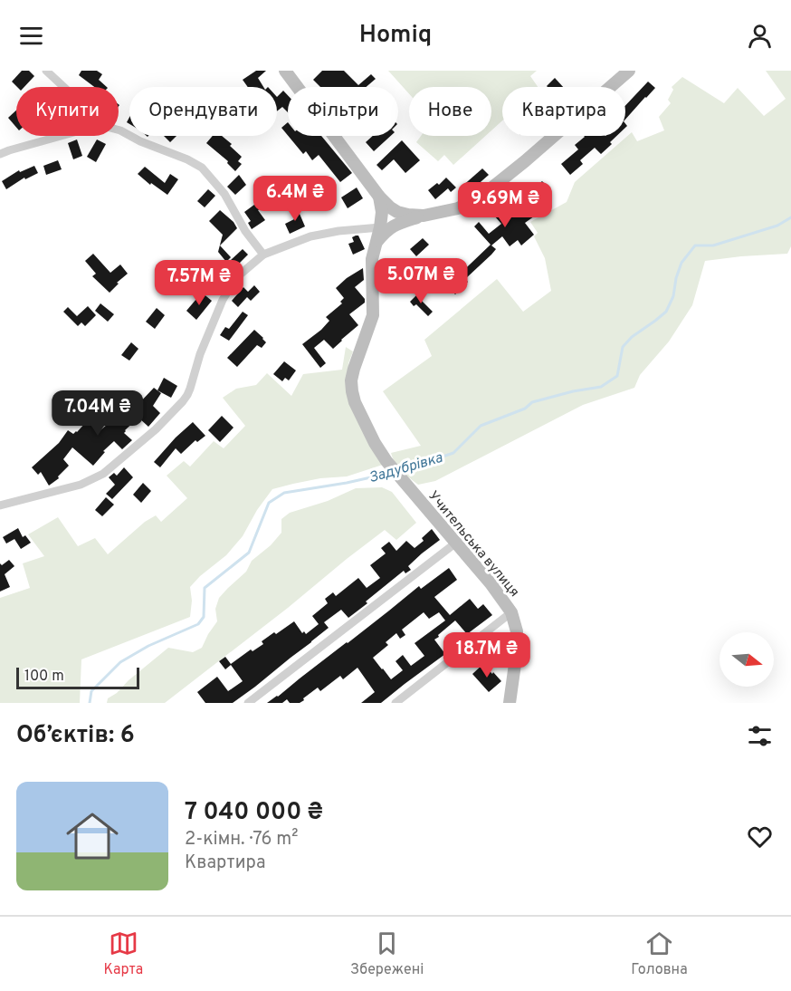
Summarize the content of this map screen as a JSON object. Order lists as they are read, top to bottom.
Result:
{
  "streets": {
    "main road": ["Учительська вулиця"]
  },
  "water": ["Задубрівка"],
  "scale_bar": "100 m",
  "north": "right",
  "page": {
    "header": "Homiq",
    "chip": [
      "Купити",
      "Орендувати",
      "Фільтри",
      "Нове",
      "Квартира"
    ],
    "price": [
      "6.4M ₴",
      "9.69M ₴",
      "5.07M ₴",
      "7.57M ₴",
      "7.04M ₴",
      "18.7M ₴"
    ],
    "scale": "100 m",
    "heading": "Об’єктів: 6",
    "list": [
      {
        "name": "7 040 000 ₴",
        "note": "2-кімн. · 76 m² · Квартира"
      }
    ],
    "tabs": ["Карта", "Збережені", "Головна"]
  }
}
